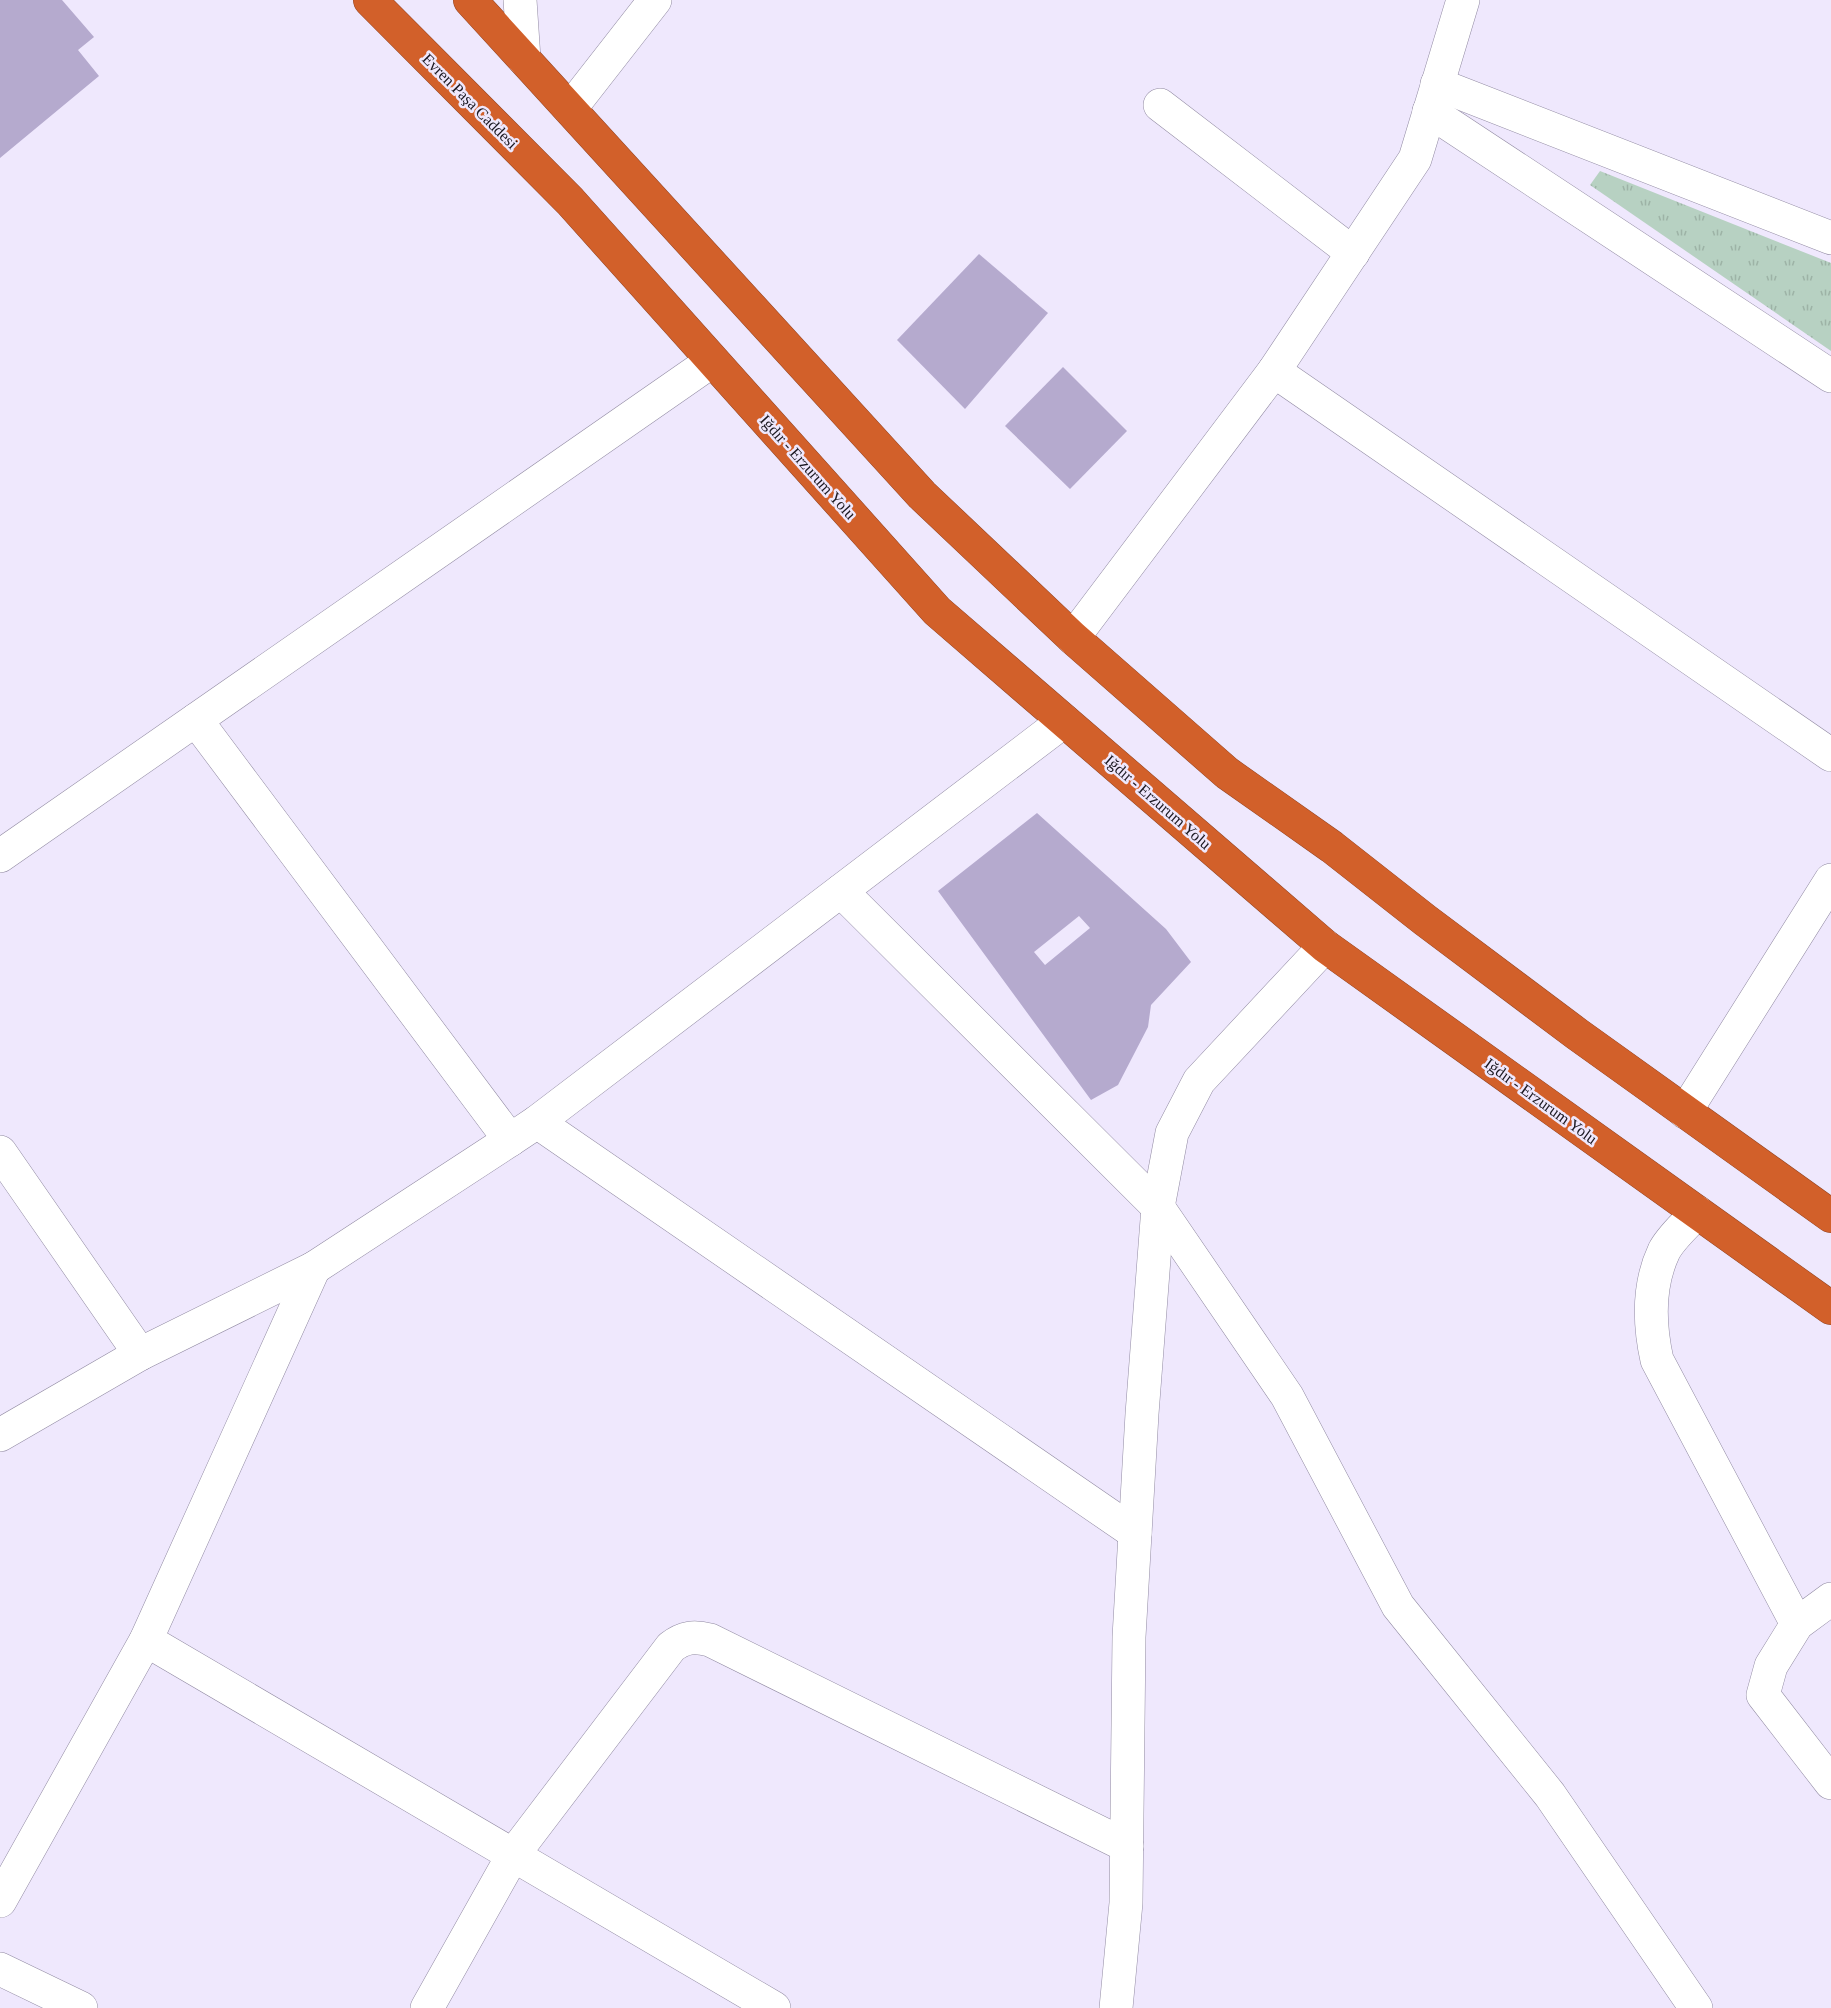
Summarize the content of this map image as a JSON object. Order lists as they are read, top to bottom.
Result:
{
  "streets": {
    "highway": ["Evren Paşa Caddesi", "Iğdır - Erzurum Yolu"]
  },
  "crossings": [
    ["Evren Paşa Caddesi", "Iğdır - Erzurum Yolu"]
  ]
}
